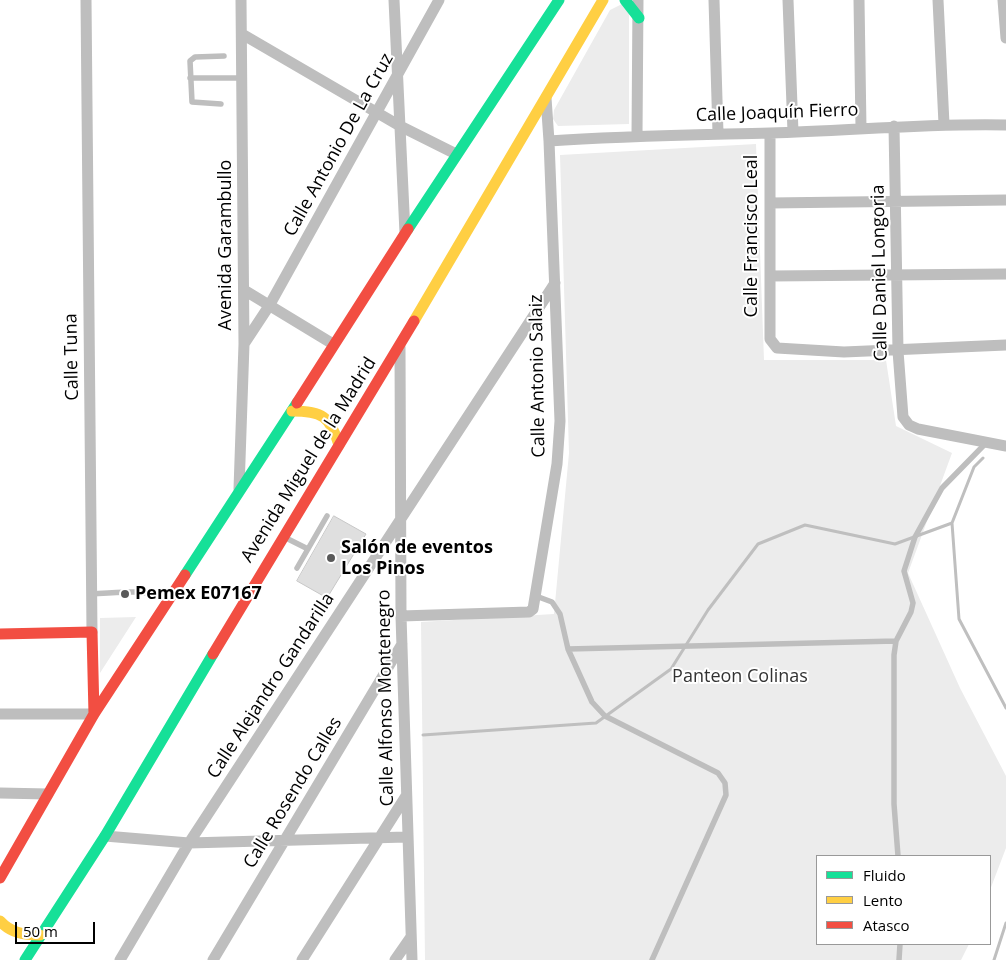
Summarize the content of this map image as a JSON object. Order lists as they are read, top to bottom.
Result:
{
  "streets": {
    "main road": ["Calle Tuna", "Avenida Miguel de la Madrid"],
    "street": [
      "Calle Joaquín Fierro",
      "Calle Antonio De La Cruz",
      "Calle Francisco Leal",
      "Avenida Garambullo",
      "Calle Daniel Longoria",
      "Calle Antonio Salaiz",
      "Calle Alejandro Gandarilla",
      "Calle Alfonso Montenegro",
      "Calle Rosendo Calles"
    ]
  },
  "crossings": [
    ["Calle Joaquín Fierro", "Calle Francisco Leal"],
    ["Calle Joaquín Fierro", "Calle Daniel Longoria"],
    ["Calle Joaquín Fierro", "Calle Antonio Salaiz"],
    ["Calle Antonio De La Cruz", "Avenida Garambullo"],
    ["Calle Francisco Leal", "Calle Daniel Longoria"],
    ["Calle Antonio Salaiz", "Avenida Miguel de la Madrid"],
    ["Calle Antonio Salaiz", "Calle Alejandro Gandarilla"],
    ["Avenida Miguel de la Madrid", "Calle Alfonso Montenegro"],
    ["Calle Alejandro Gandarilla", "Calle Alfonso Montenegro"],
    ["Calle Alfonso Montenegro", "Calle Rosendo Calles"]
  ],
  "parks": ["Panteon Colinas"],
  "places": ["Salón de eventos Los Pinos", "Pemex E07167"],
  "legend": ["Fluido", "Lento", "Atasco"],
  "scale_bar": "50 m"
}
